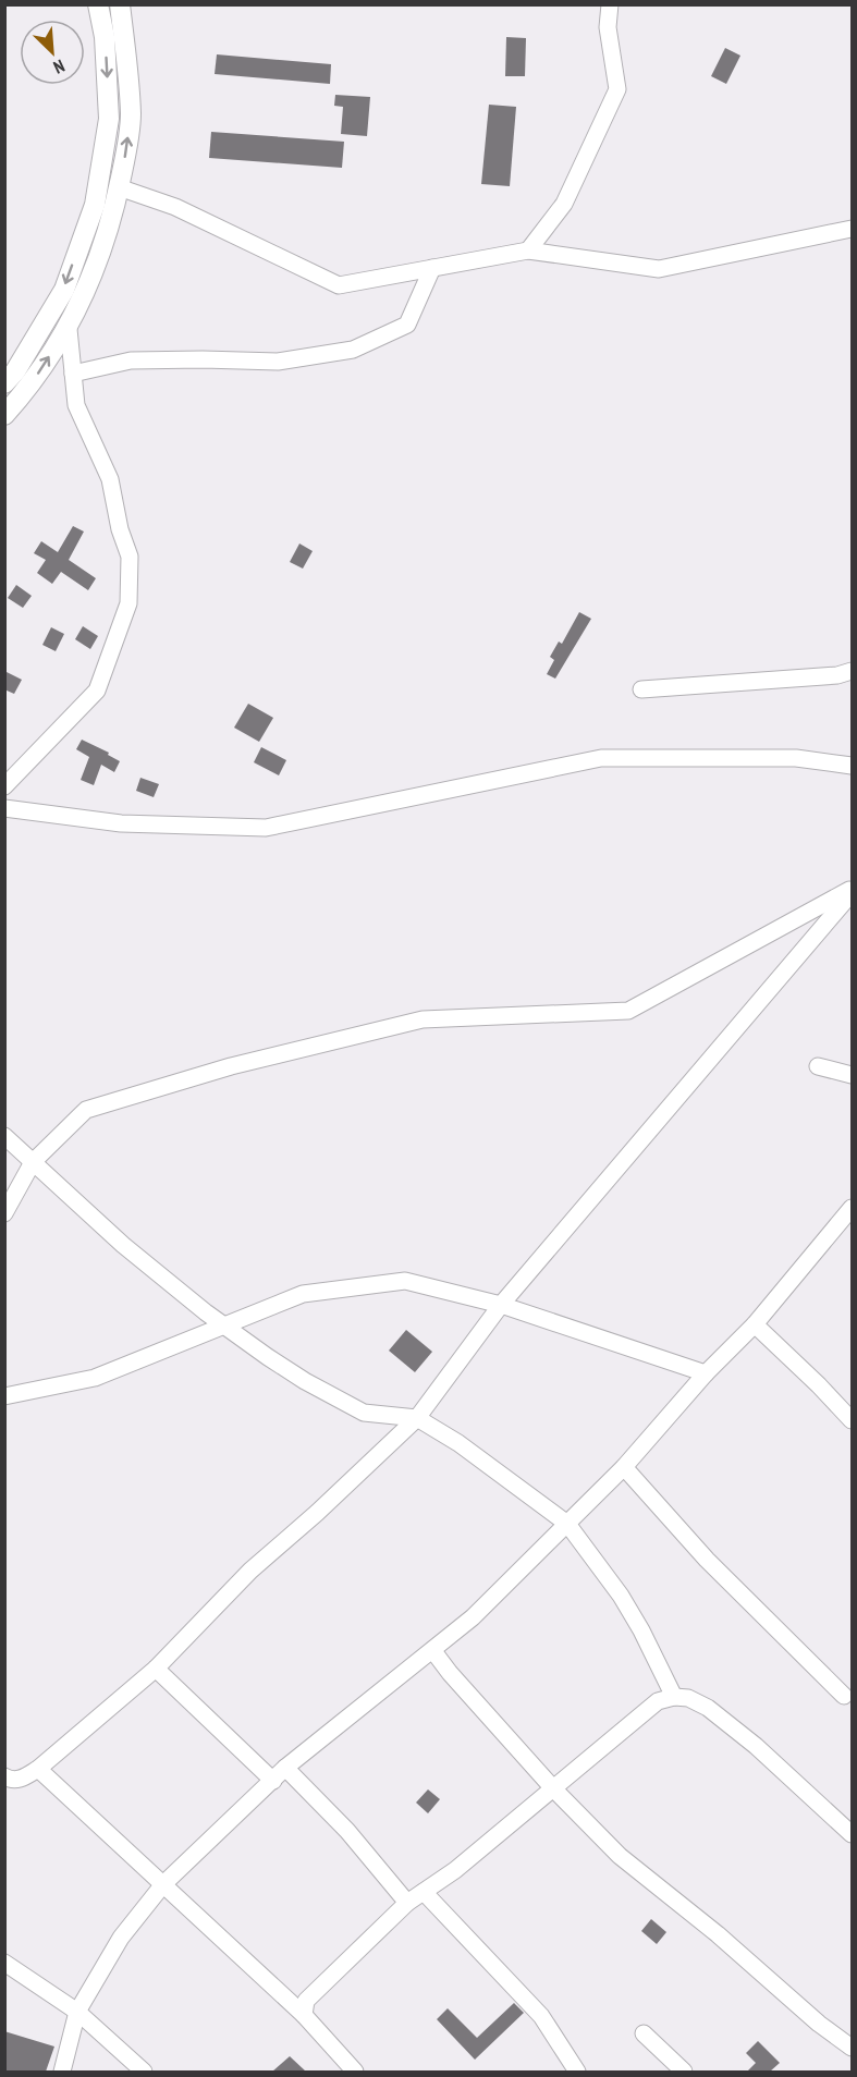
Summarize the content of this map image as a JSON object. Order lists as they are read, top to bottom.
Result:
{
  "north": "bottom right"
}
